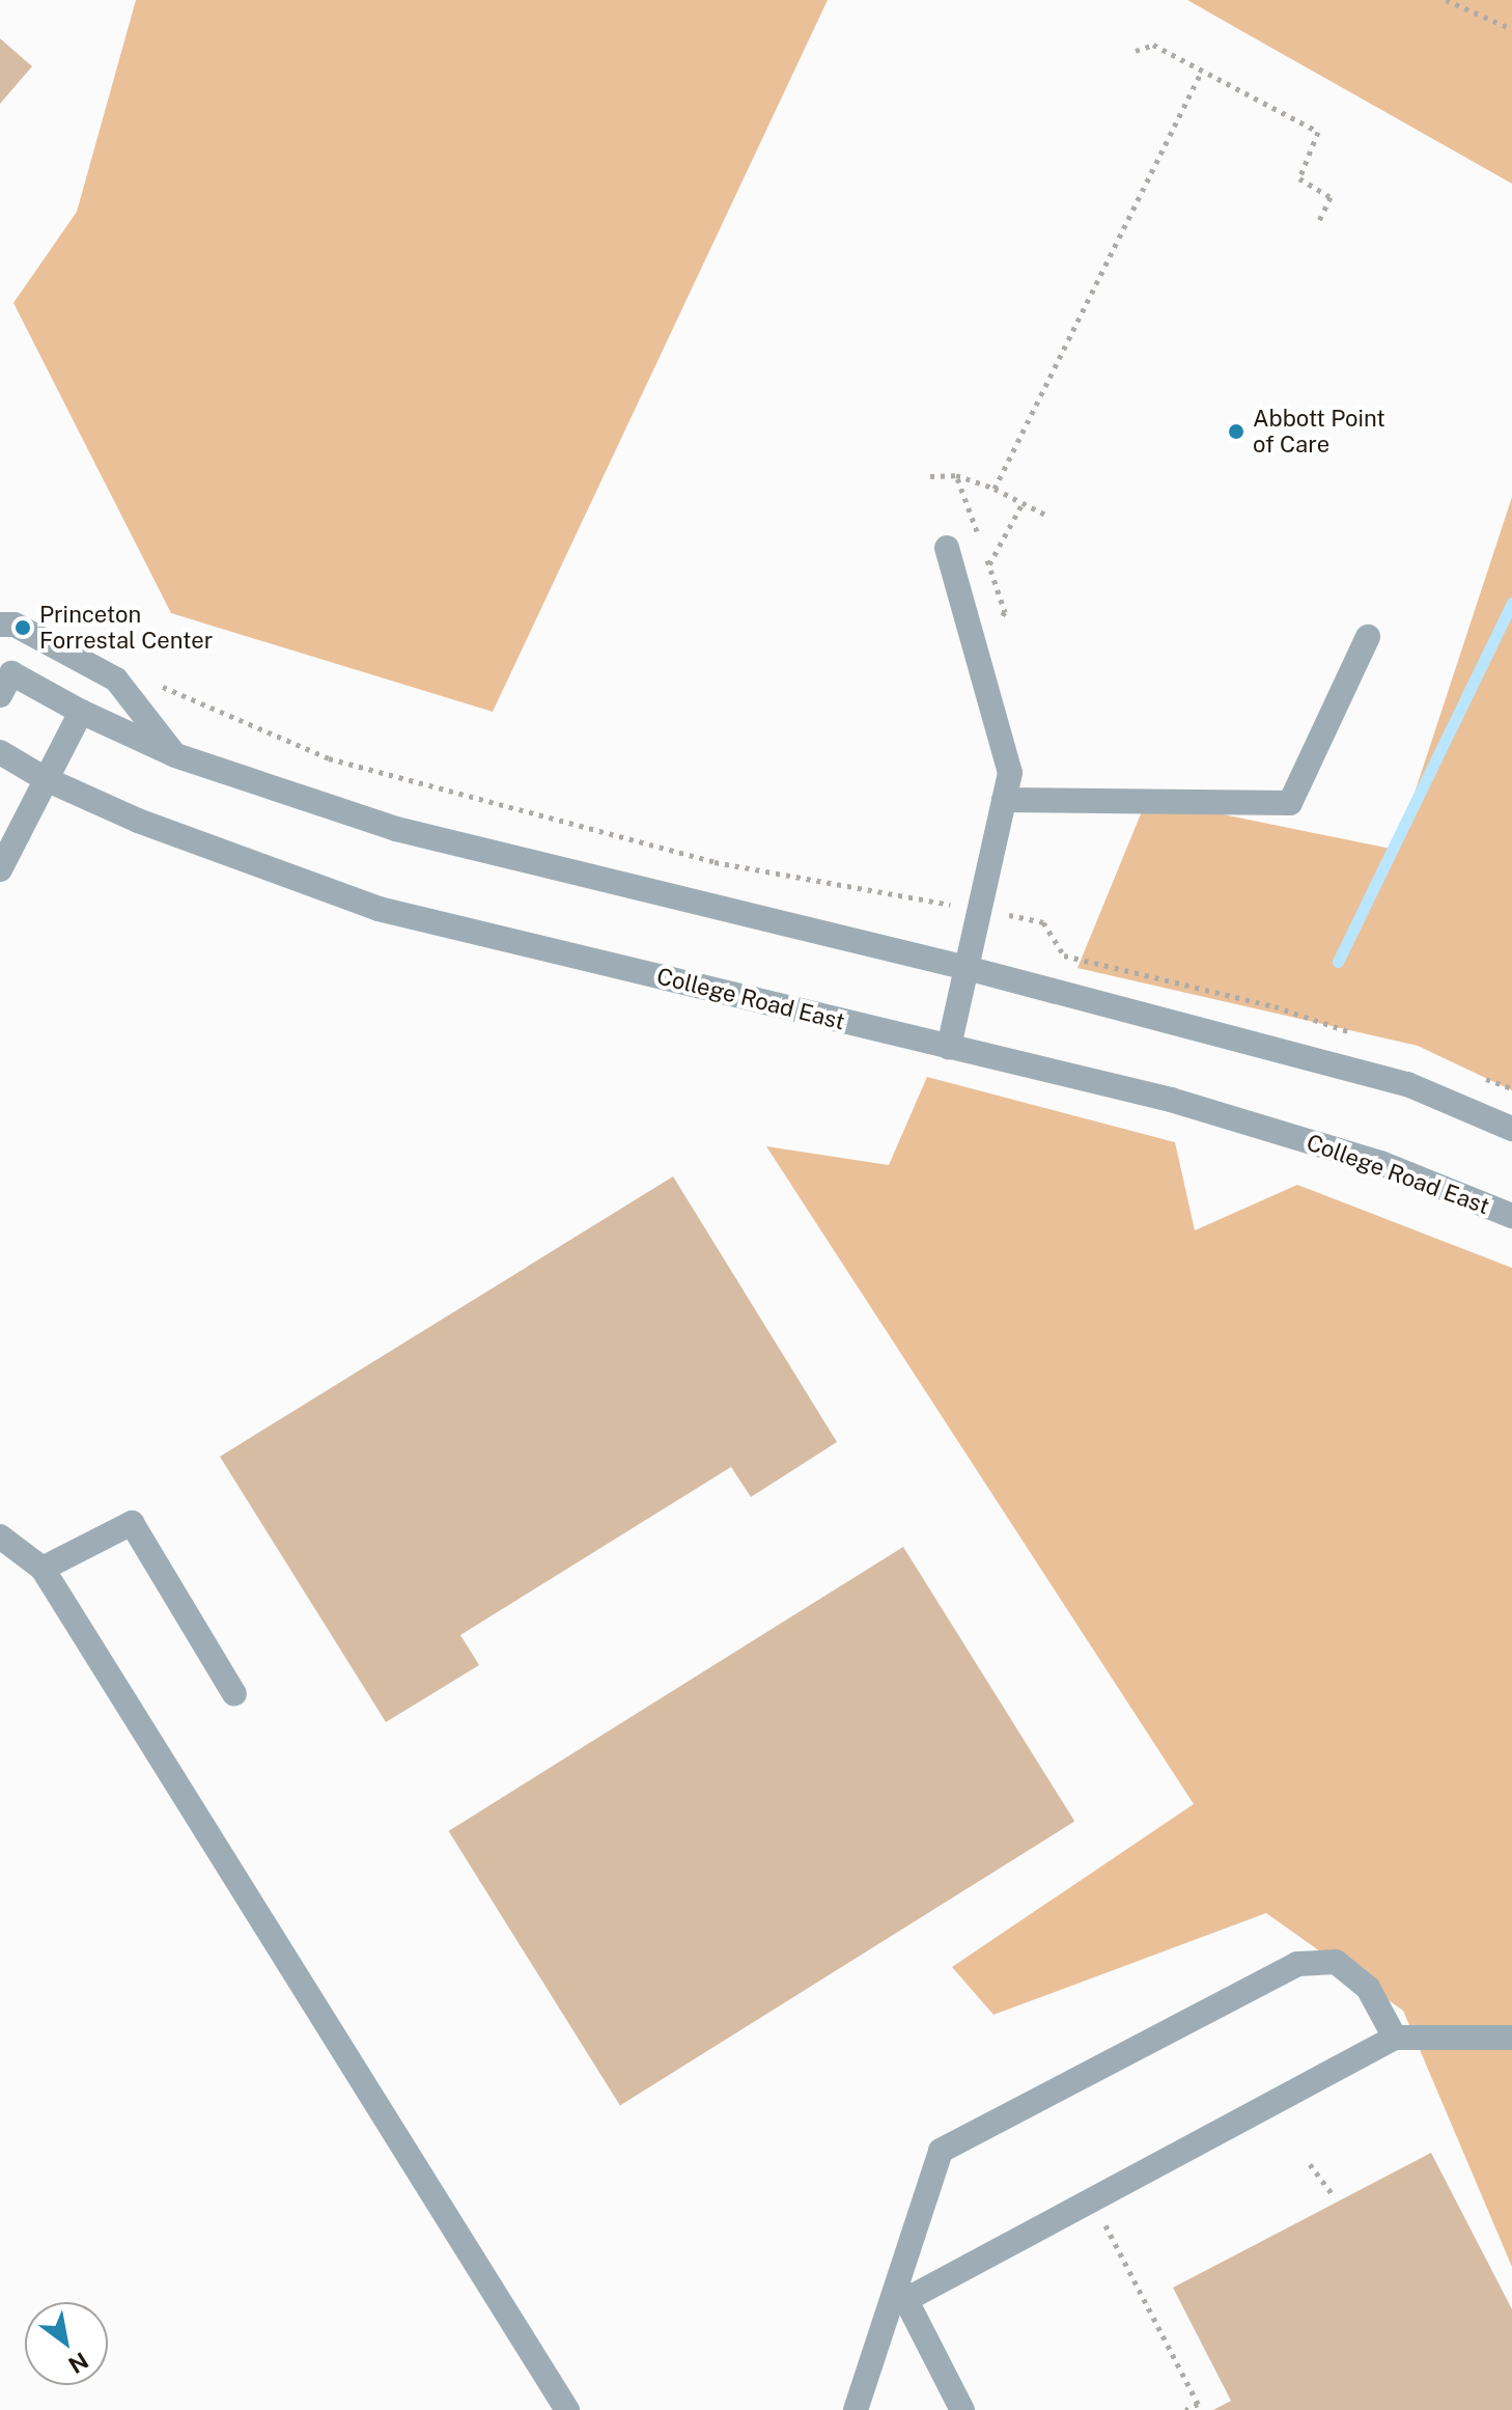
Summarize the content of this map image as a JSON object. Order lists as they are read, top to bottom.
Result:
{
  "streets": {
    "street": ["College Road East"]
  },
  "places": ["Abbott Point of Care", "Princeton Forrestal Center"],
  "north": "bottom right"
}
